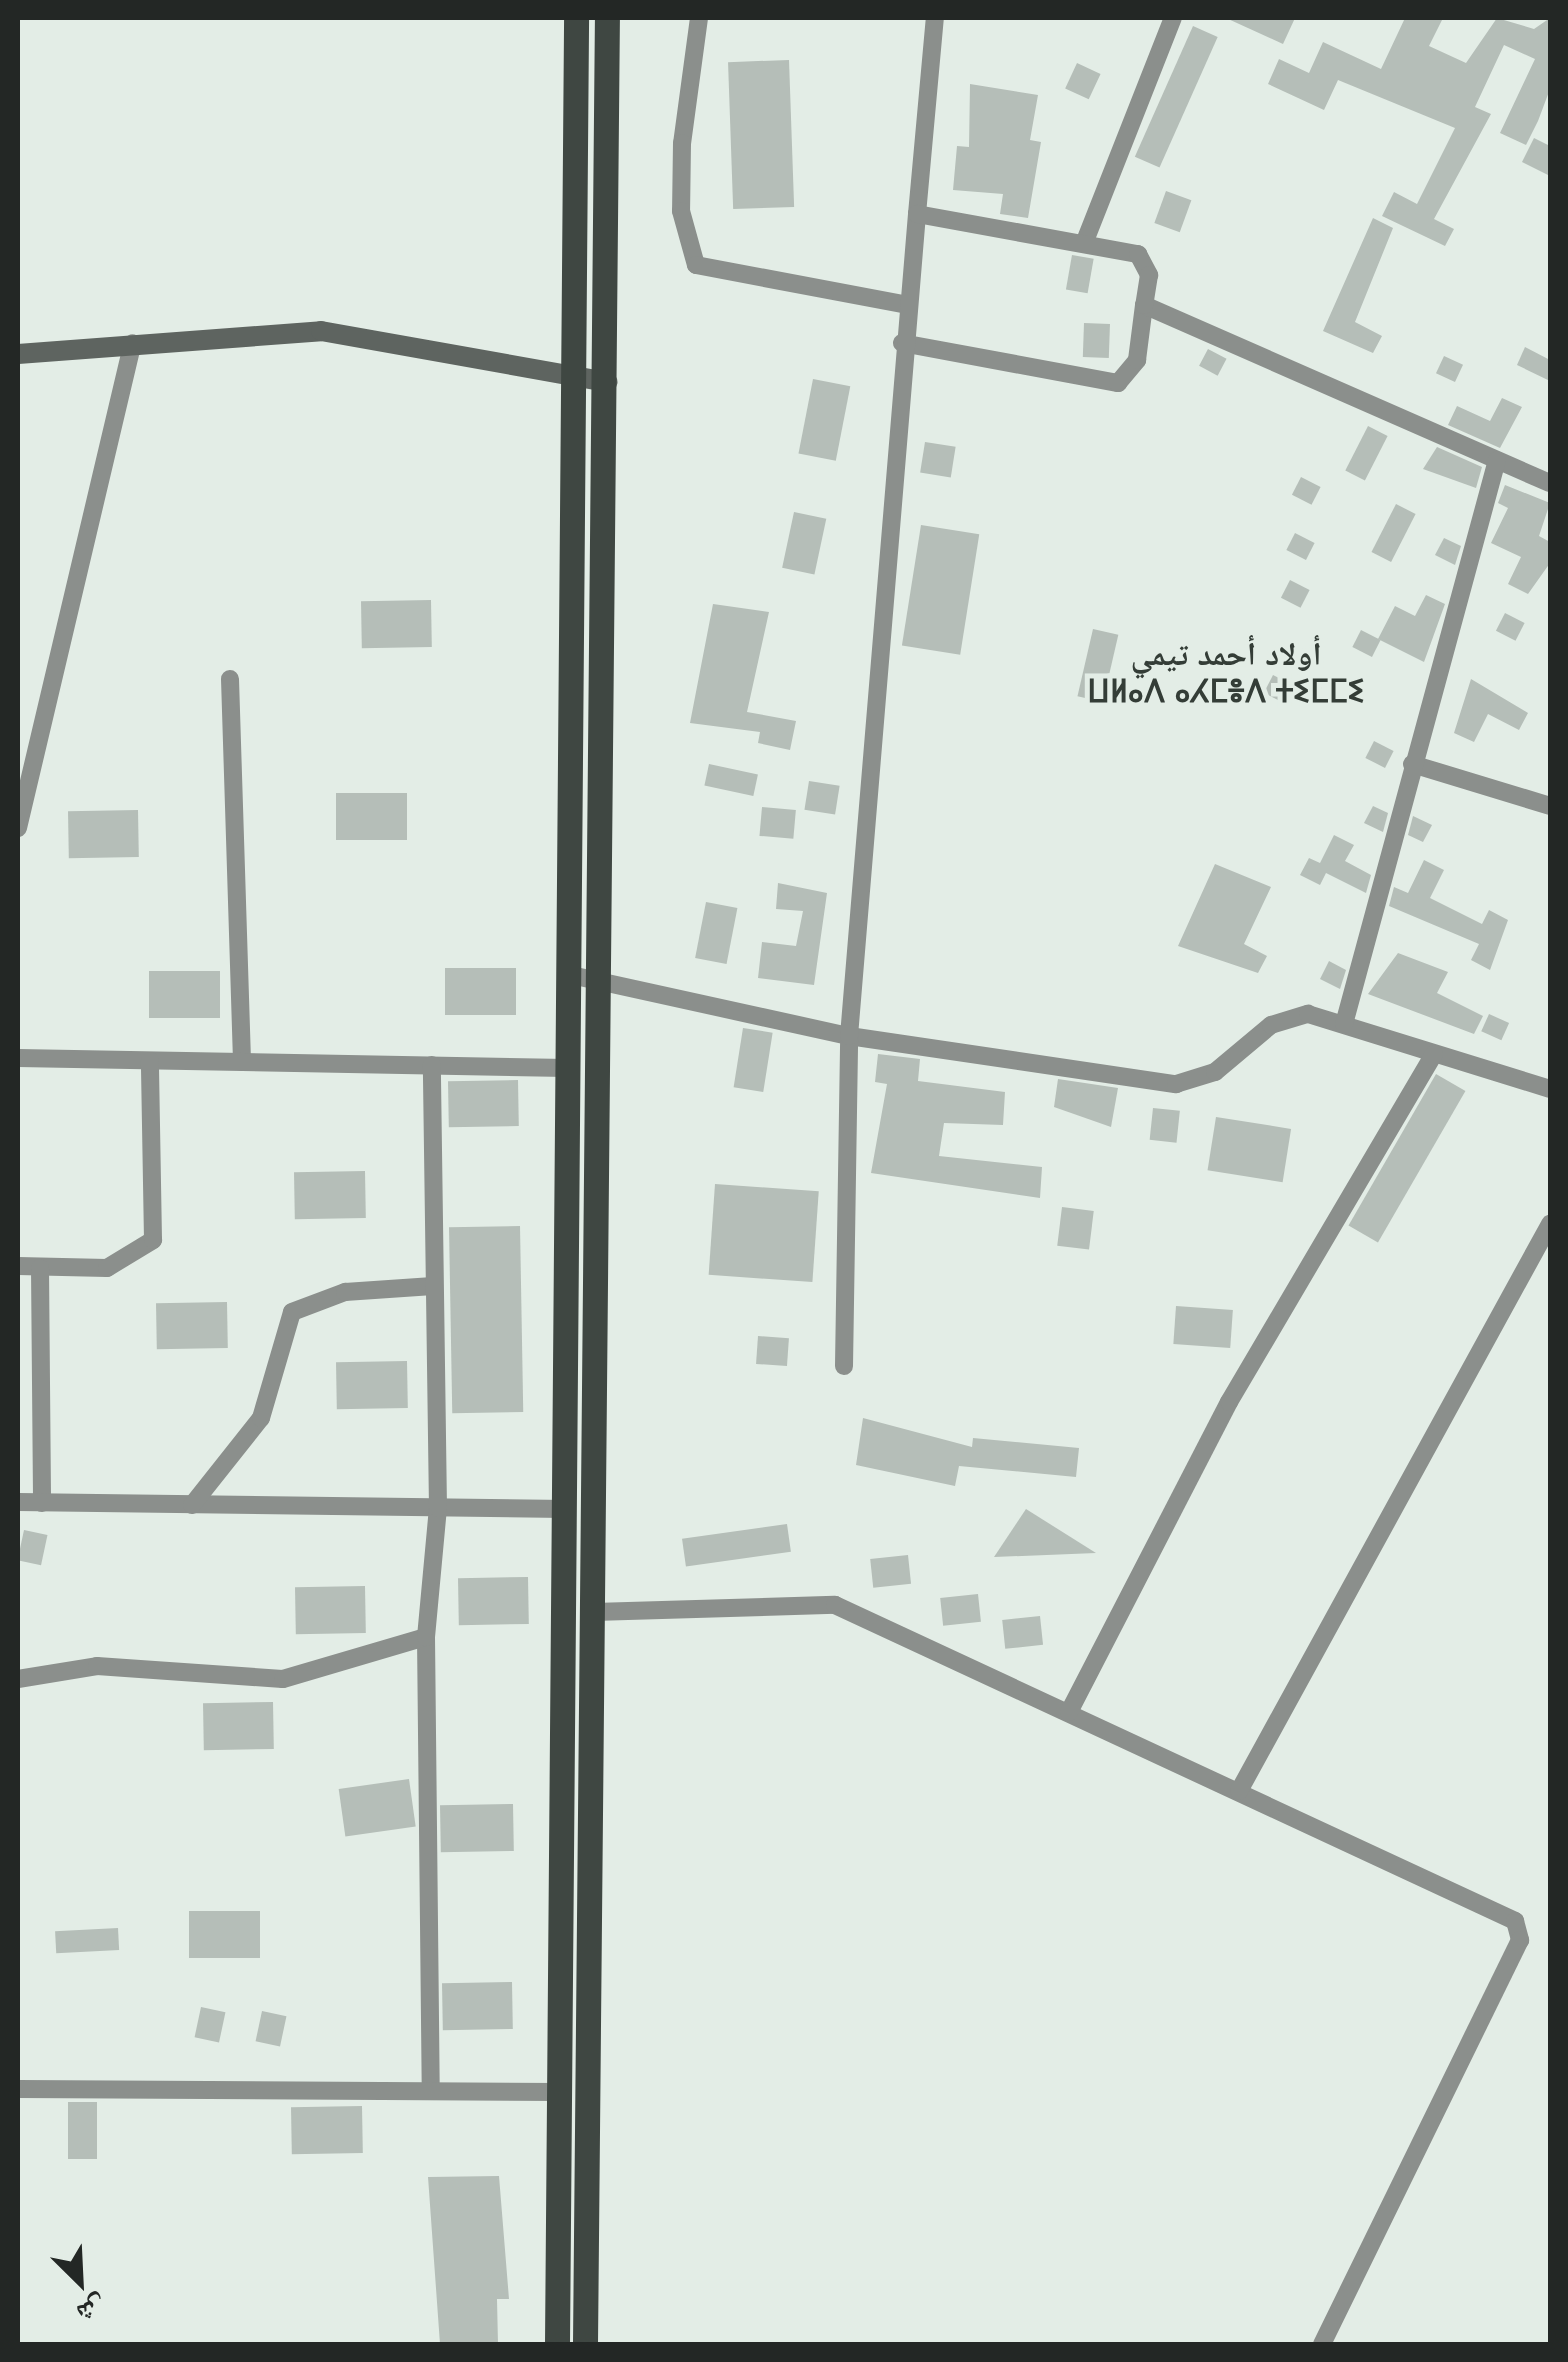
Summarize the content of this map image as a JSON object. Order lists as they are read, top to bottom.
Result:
{
  "districts": ["أولاد أحمد تيمي ⵡⵍⴰⴷ ⴰⵃⵎⴻⴷ ⵜⵉⵎⵎⵉ"],
  "north": "bottom right"
}
